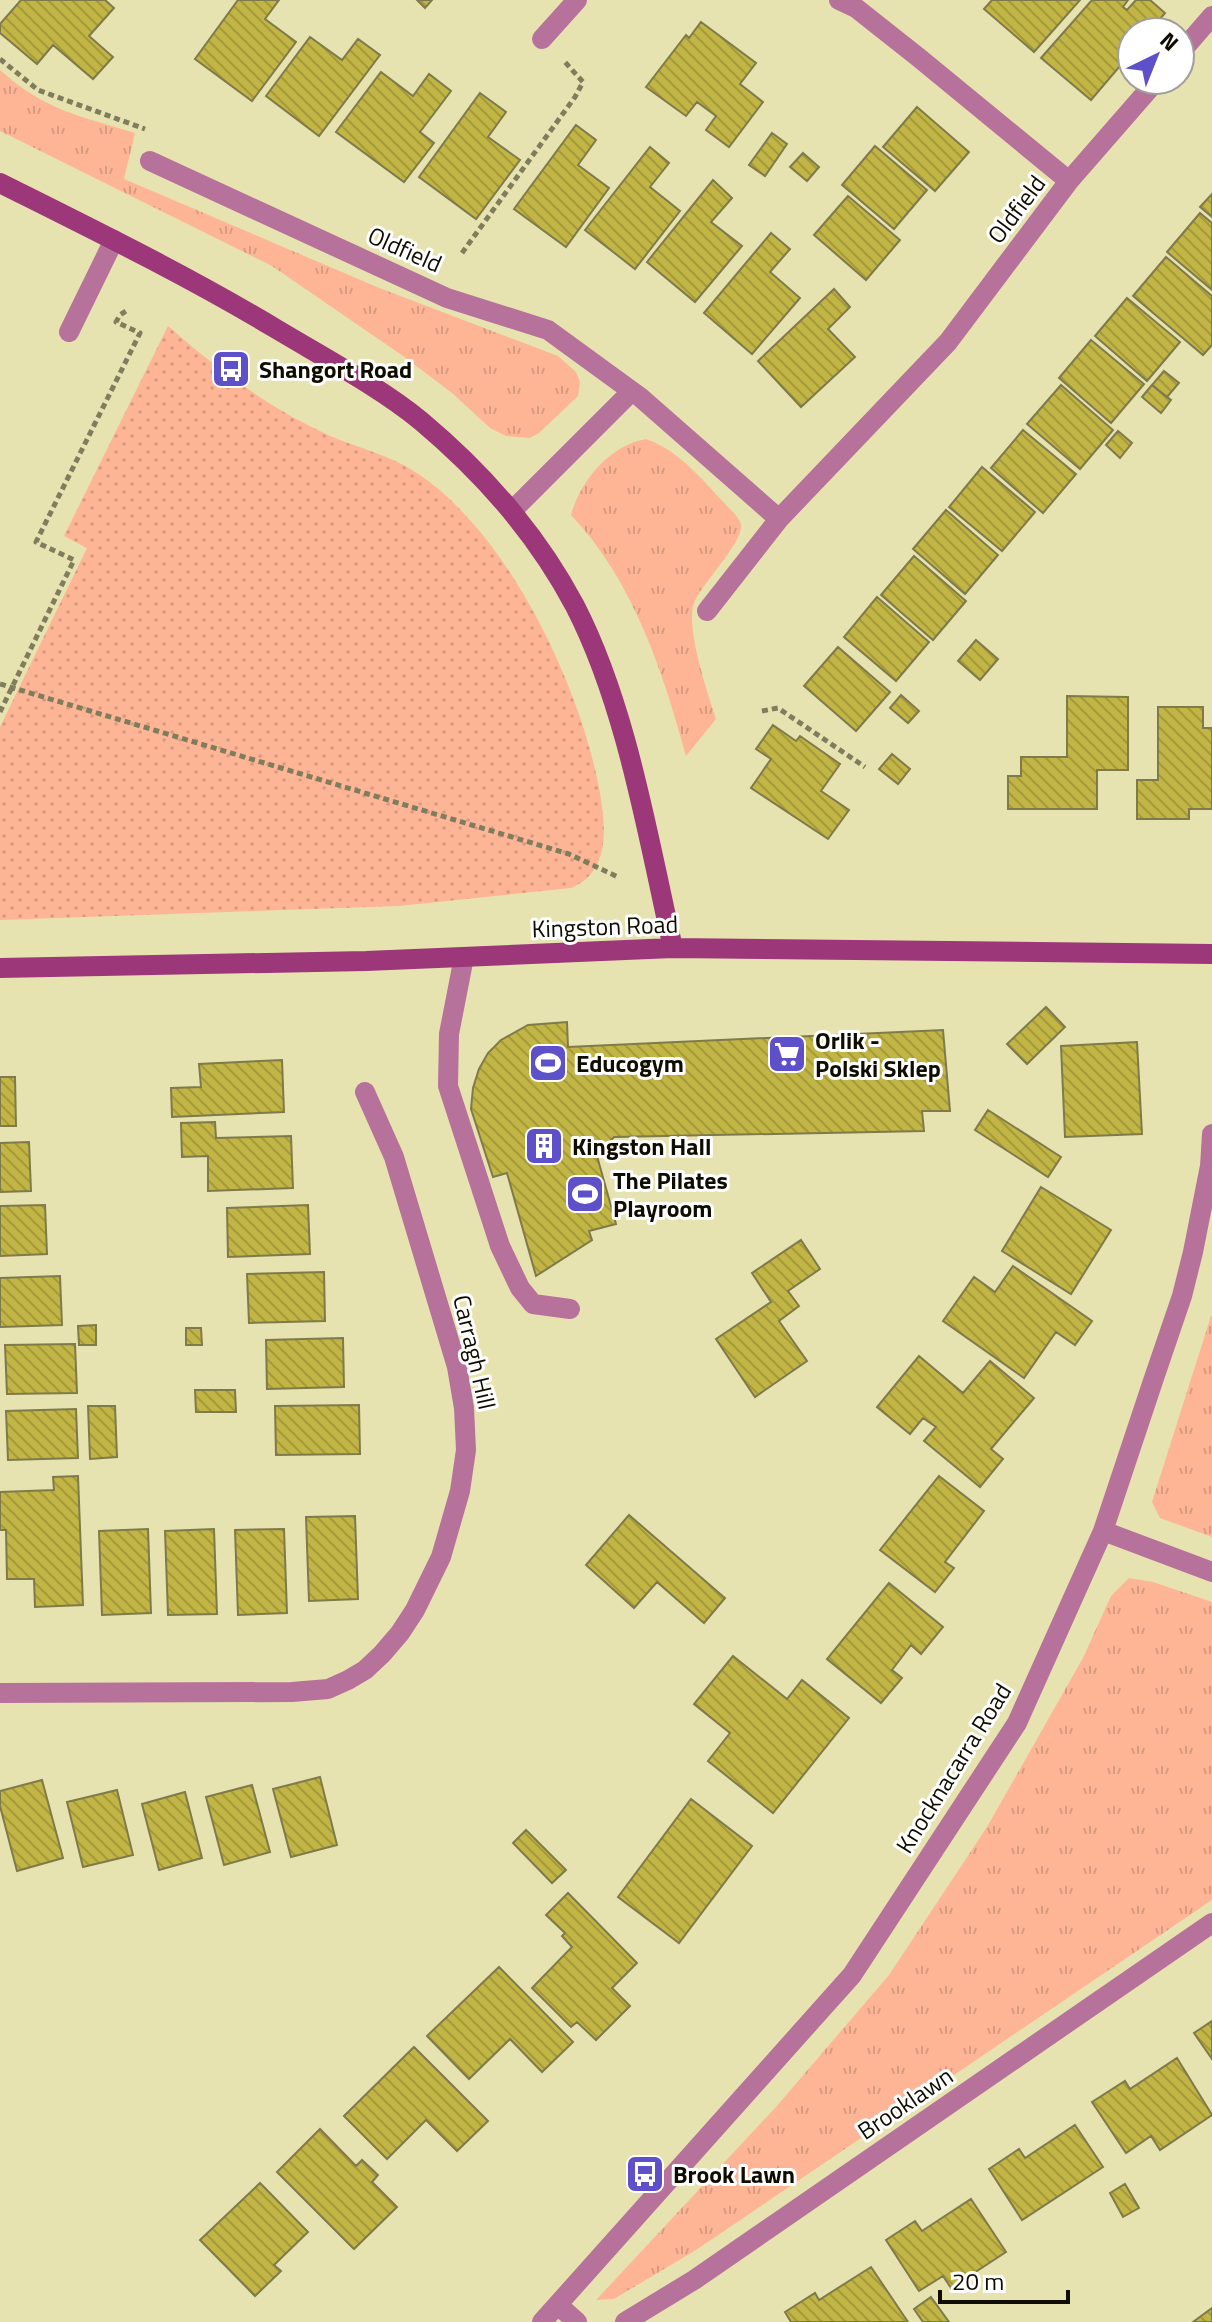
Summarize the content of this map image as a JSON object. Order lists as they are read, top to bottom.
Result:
{
  "streets": {
    "main road": ["Kingston Road"],
    "street": [
      "Oldfield",
      "Carragh Hill",
      "Knocknacarra Road",
      "Brooklawn"
    ]
  },
  "places": {
    "bus stop": ["Shangort Road", "Brook Lawn"],
    "supermarket": ["Orlik - Polski Sklep"],
    "sports": ["Educogym", "The Pilates Playroom"],
    "building": ["Kingston Hall"]
  },
  "scale_bar": "20 m",
  "north": "top right"
}
